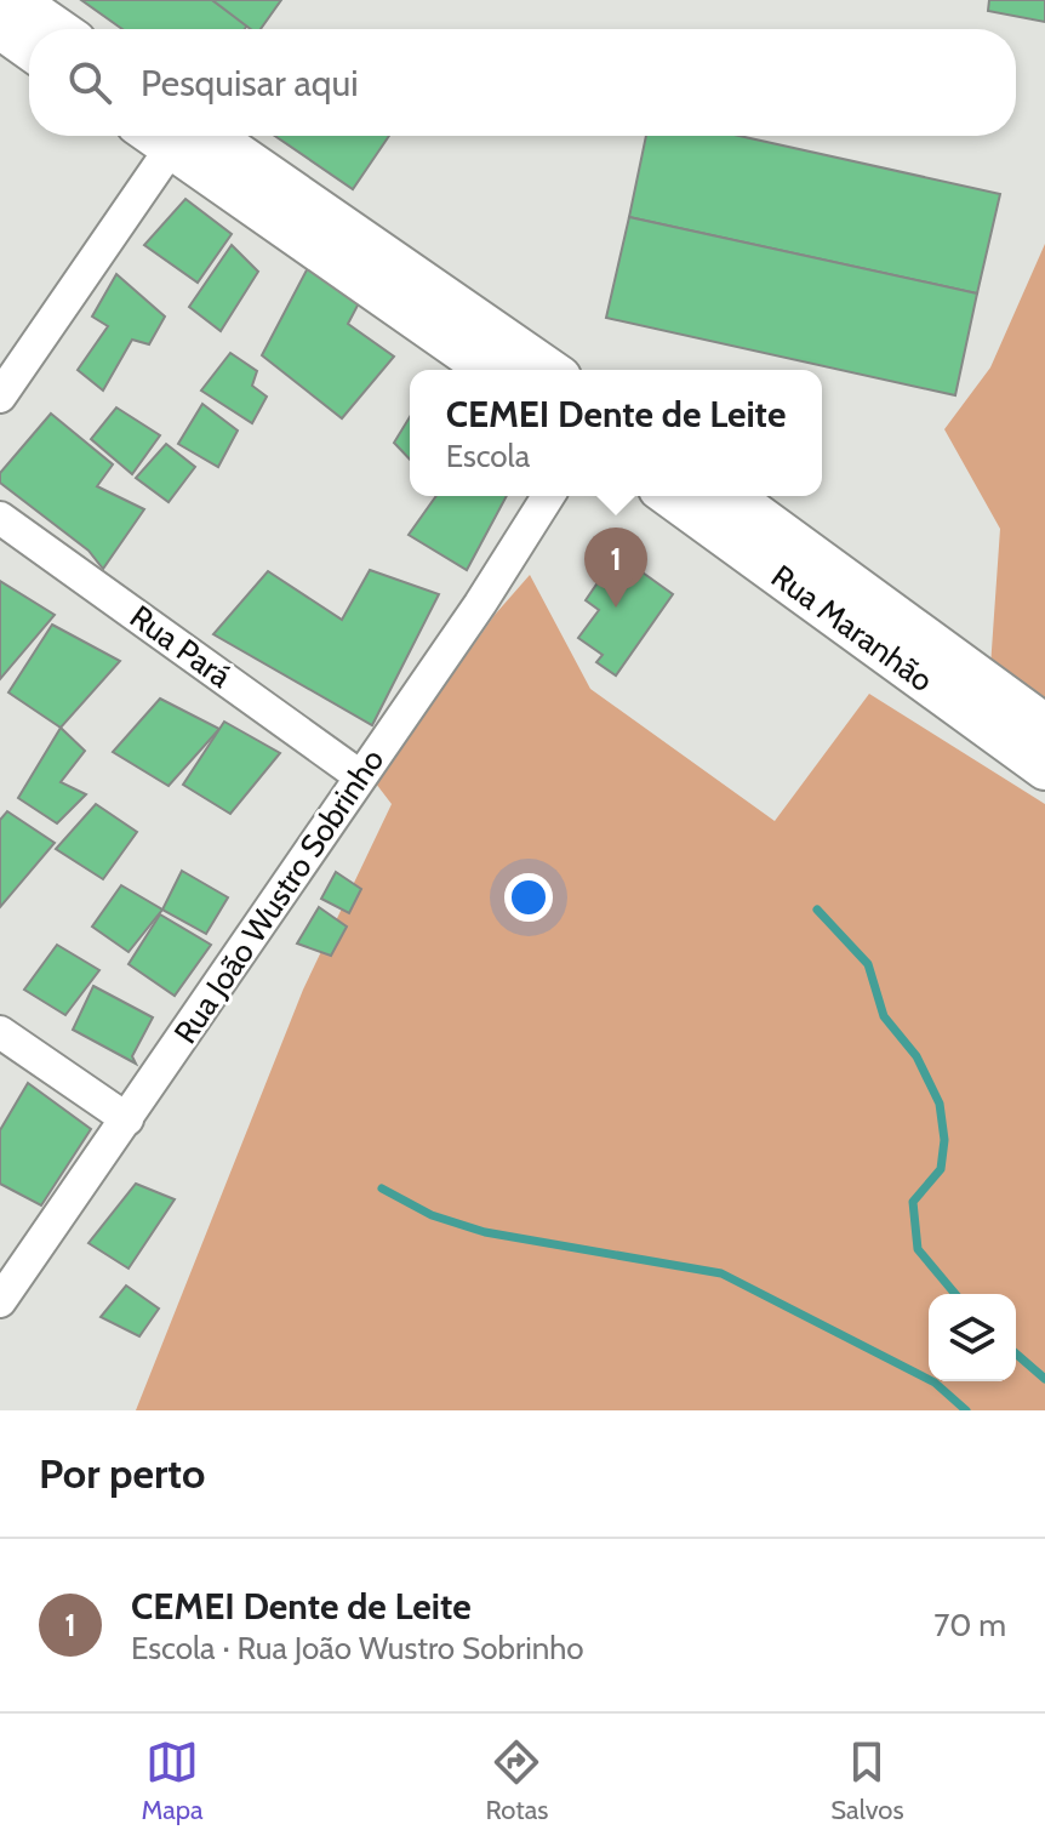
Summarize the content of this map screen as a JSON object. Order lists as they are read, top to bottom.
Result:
{
  "streets": {
    "street": ["Rua Maranhão", "Rua Pará", "Rua João Wustro Sobrinho"]
  },
  "crossings": [
    ["Rua Pará", "Rua João Wustro Sobrinho"]
  ],
  "page": {
    "search": "Pesquisar aqui",
    "popup": ["CEMEI Dente de Leite", "Escola"],
    "pins": "1",
    "heading": "Por perto",
    "list": [
      {
        "mark": "1",
        "name": "CEMEI Dente de Leite",
        "note": "Escola · Rua João Wustro Sobrinho",
        "value": "70 m"
      }
    ],
    "nav": ["Mapa", "Rotas", "Salvos"]
  }
}
